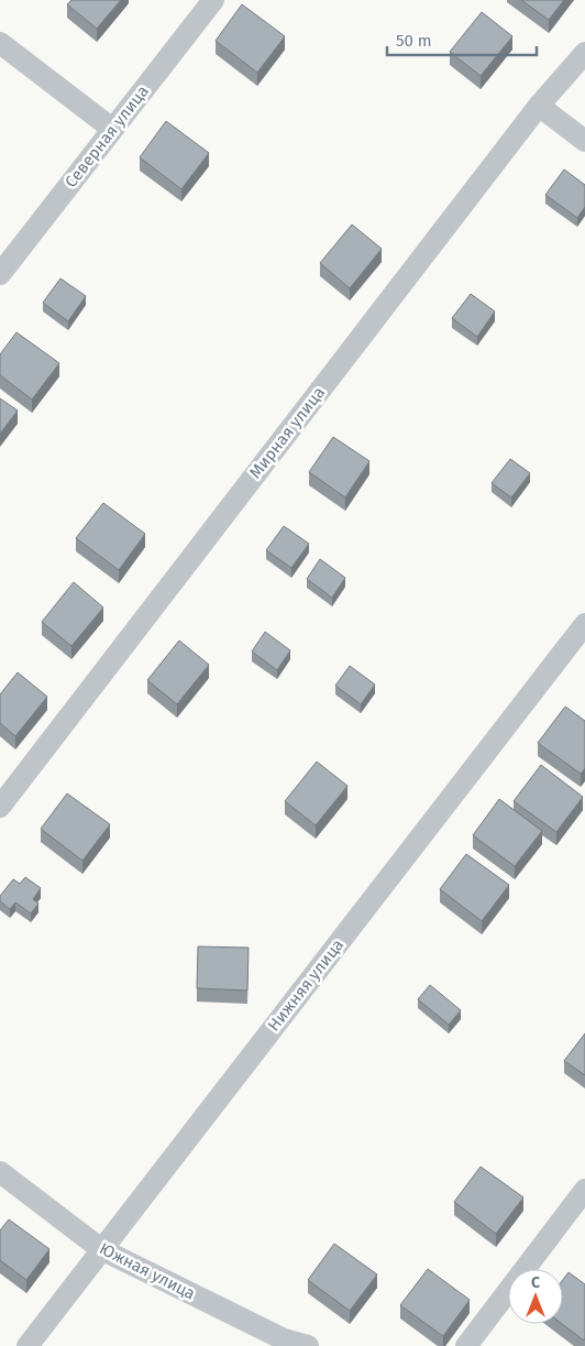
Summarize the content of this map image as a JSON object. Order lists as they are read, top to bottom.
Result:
{
  "streets": {
    "street": [
      "Северная улица",
      "Мирная улица",
      "Нижняя улица",
      "Южная улица"
    ]
  },
  "crossings": [
    ["Нижняя улица", "Южная улица"]
  ],
  "scale_bar": "50 m",
  "north": "top"
}
